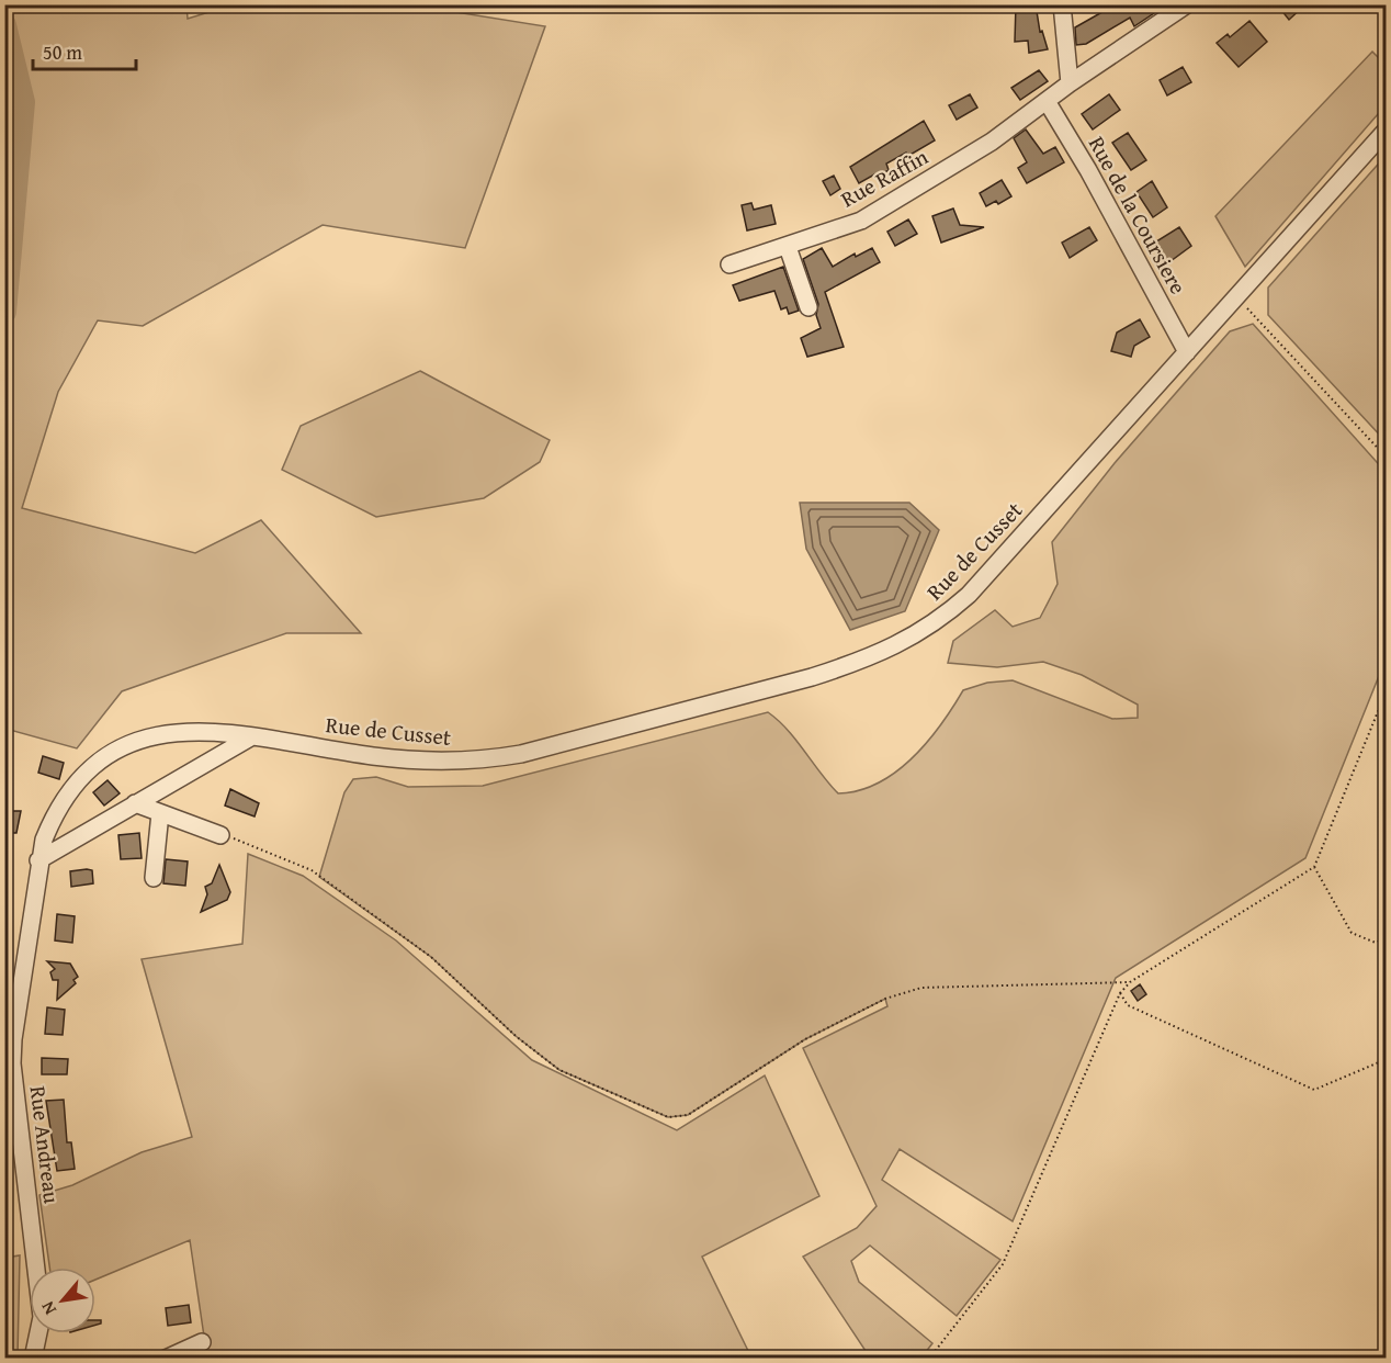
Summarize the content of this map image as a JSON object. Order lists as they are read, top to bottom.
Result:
{
  "streets": {
    "street": [
      "Rue Raffin",
      "Rue de la Coursiere",
      "Rue de Cusset",
      "Rue Andreau"
    ]
  },
  "crossings": [
    ["Rue Raffin", "Rue de la Coursiere"],
    ["Rue de la Coursiere", "Rue de Cusset"],
    ["Rue de Cusset", "Rue Andreau"]
  ],
  "scale_bar": "50 m",
  "north": "bottom left"
}
